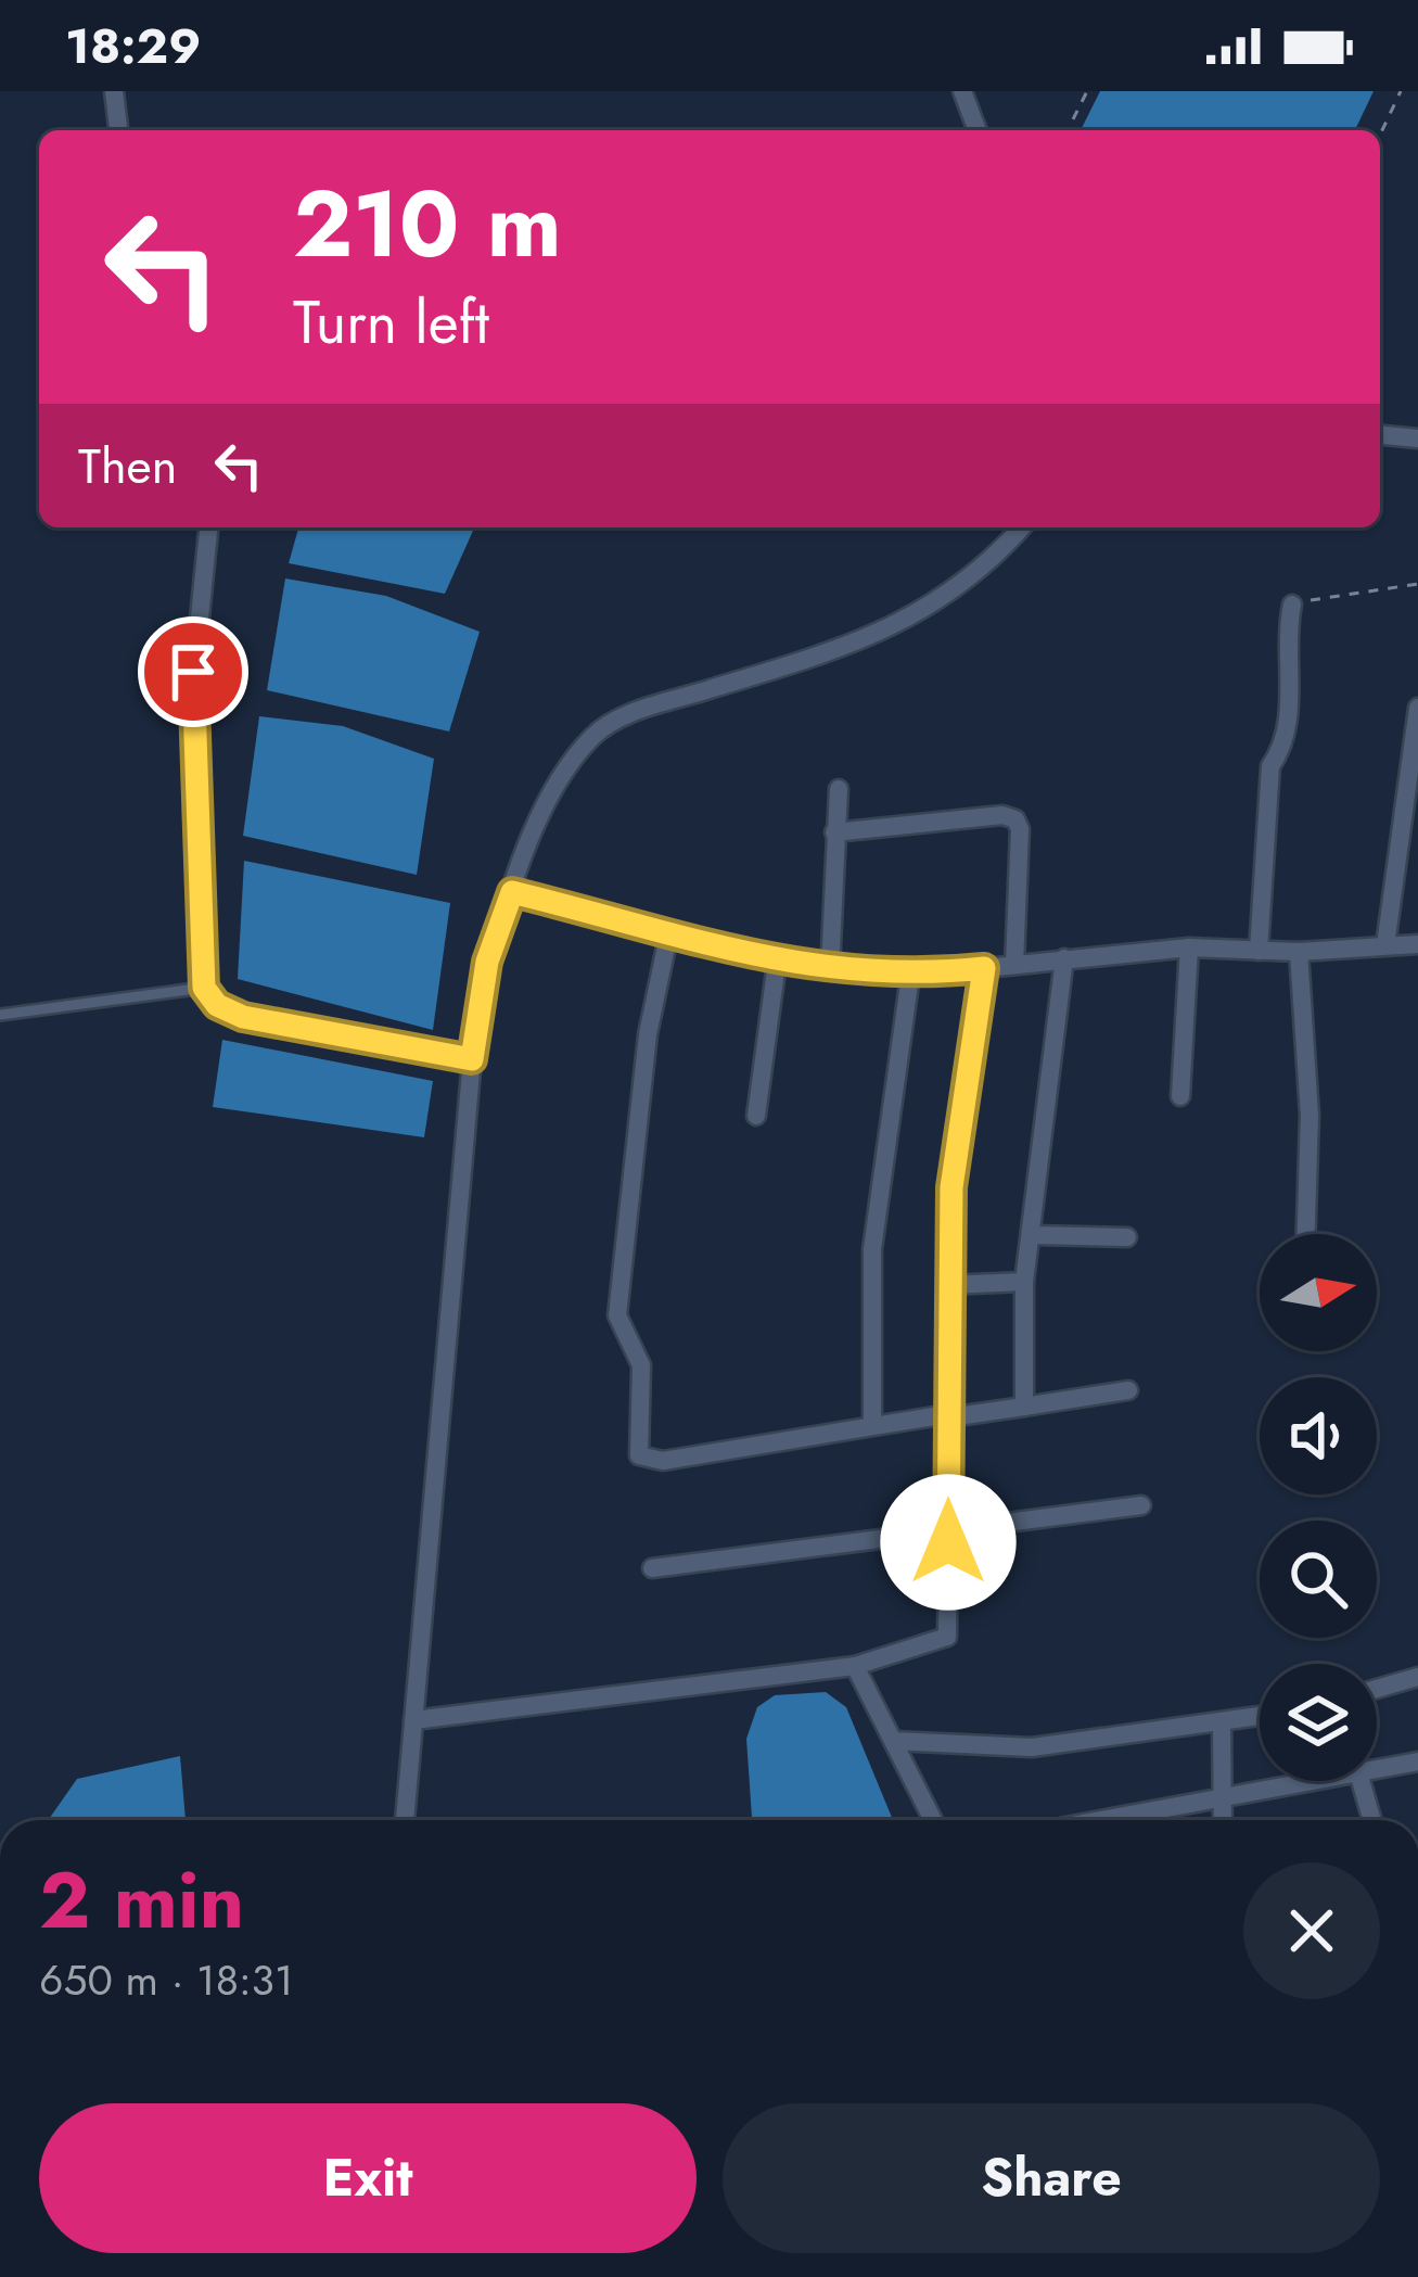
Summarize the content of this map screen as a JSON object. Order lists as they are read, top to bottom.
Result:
{
  "north": "right",
  "page": {
    "status": "18:29",
    "turn": ["210 m", "Turn left"],
    "then": "Then",
    "heading": ["2 min", "650 m · 18:31"],
    "buttons": ["Exit", "Share"]
  }
}
